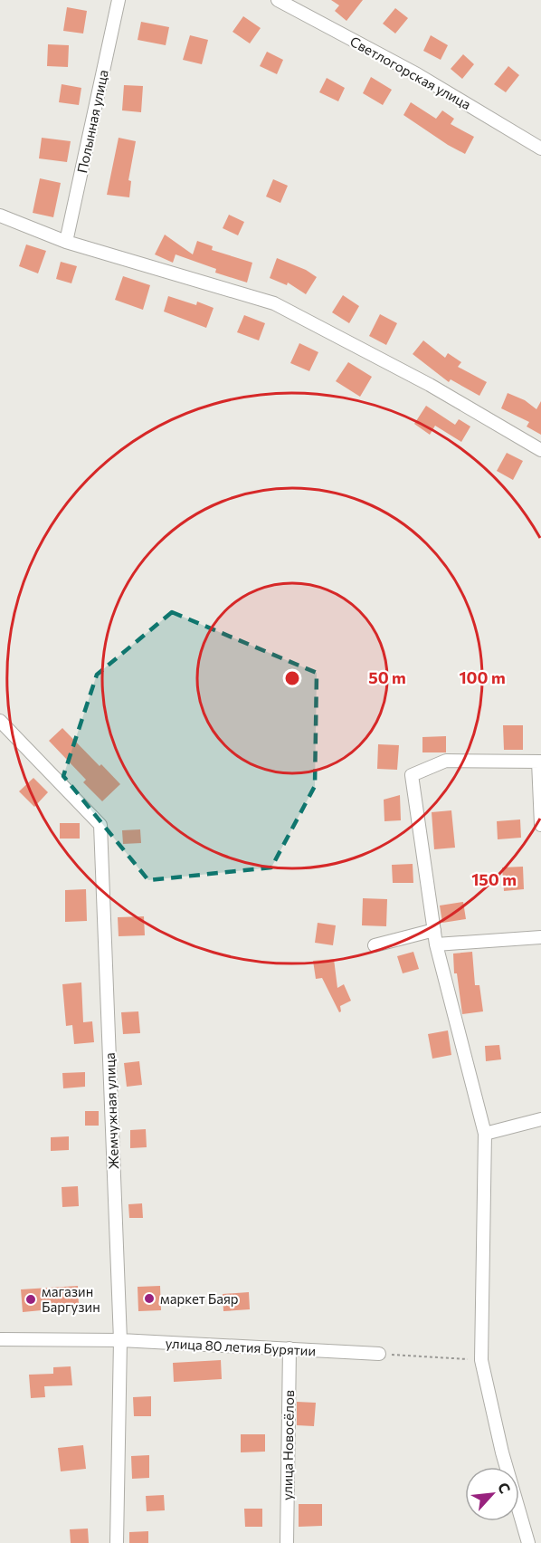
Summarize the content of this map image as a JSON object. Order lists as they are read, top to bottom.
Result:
{
  "streets": {
    "street": [
      "Светлогорская улица",
      "Полынная улица",
      "Жемчужная улица",
      "улица 80 летия Бурятии",
      "улица Новосёлов"
    ]
  },
  "crossings": [
    ["Жемчужная улица", "улица 80 летия Бурятии"],
    ["улица 80 летия Бурятии", "улица Новосёлов"]
  ],
  "places": ["маркет Баяр", "магазин Баргузин"],
  "north": "top right",
  "rings": ["50 m", "100 m", "150 m"]
}
